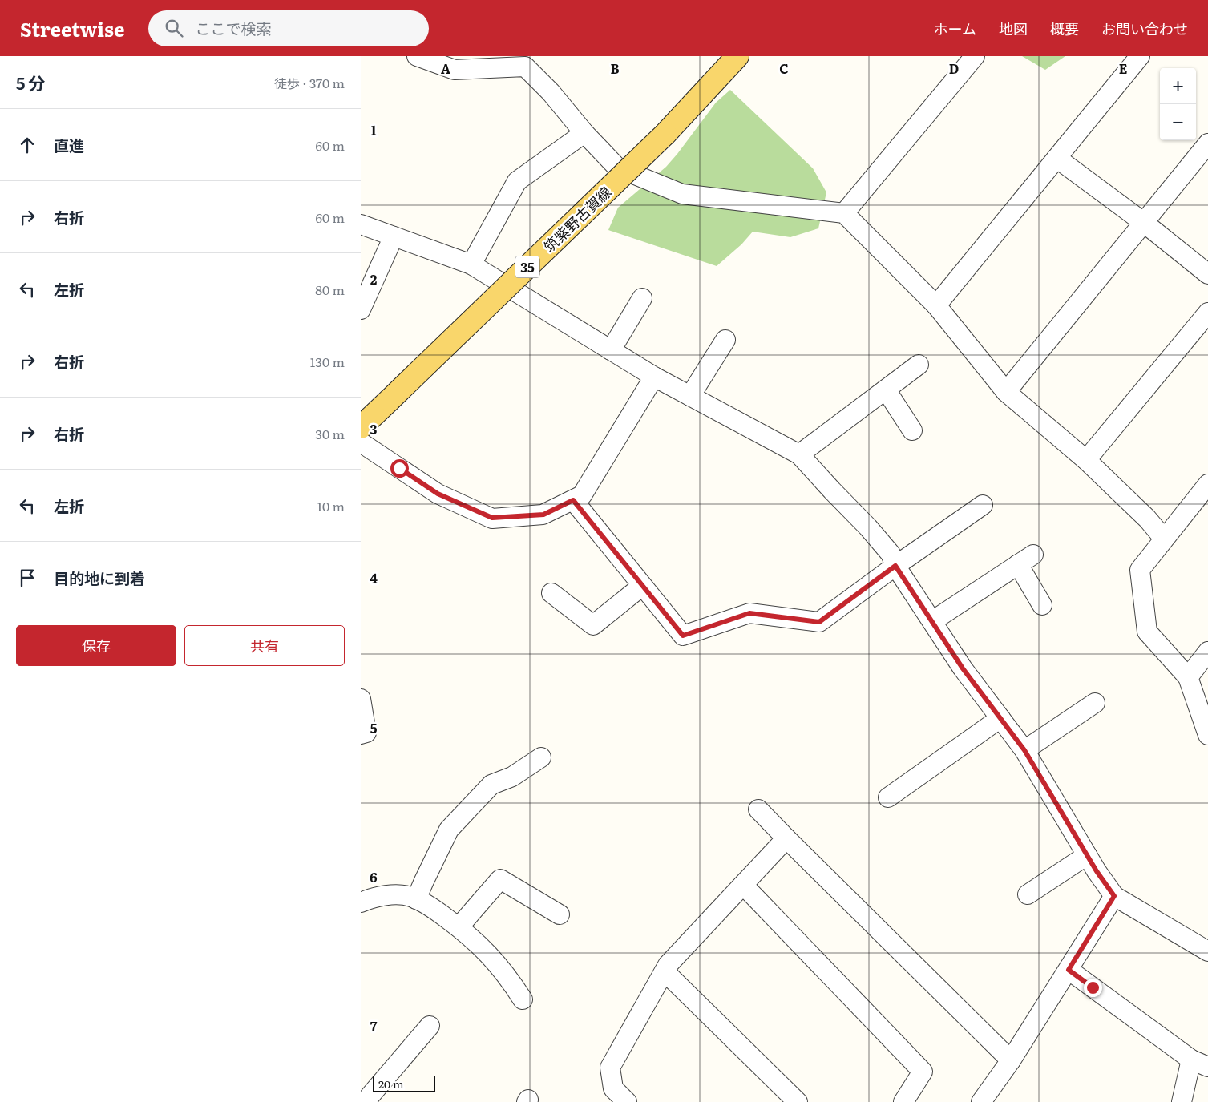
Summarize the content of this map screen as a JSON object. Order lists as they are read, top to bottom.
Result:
{
  "streets": {
    "main road": ["筑紫野古賀線", "35"]
  },
  "scale_bar": "20 m",
  "page": {
    "header": "Streetwise",
    "search": "ここで検索",
    "nav": [
      "ホーム",
      "地図",
      "概要",
      "お問い合わせ"
    ],
    "heading": ["5 分", "徒歩 · 370 m"],
    "map_buttons": ["+", "−"],
    "list": [
      ["直進", "60 m"],
      ["右折", "60 m"],
      ["左折", "80 m"],
      ["右折", "130 m"],
      ["右折", "30 m"],
      ["左折", "10 m"],
      "目的地に到着"
    ],
    "buttons": ["保存", "共有"],
    "scale": "20 m"
  },
  "grid": {
    "columns": [
      "A",
      "B",
      "C",
      "D",
      "E"
    ],
    "rows": [
      "1",
      "2",
      "3",
      "4",
      "5",
      "6",
      "7"
    ]
  }
}
